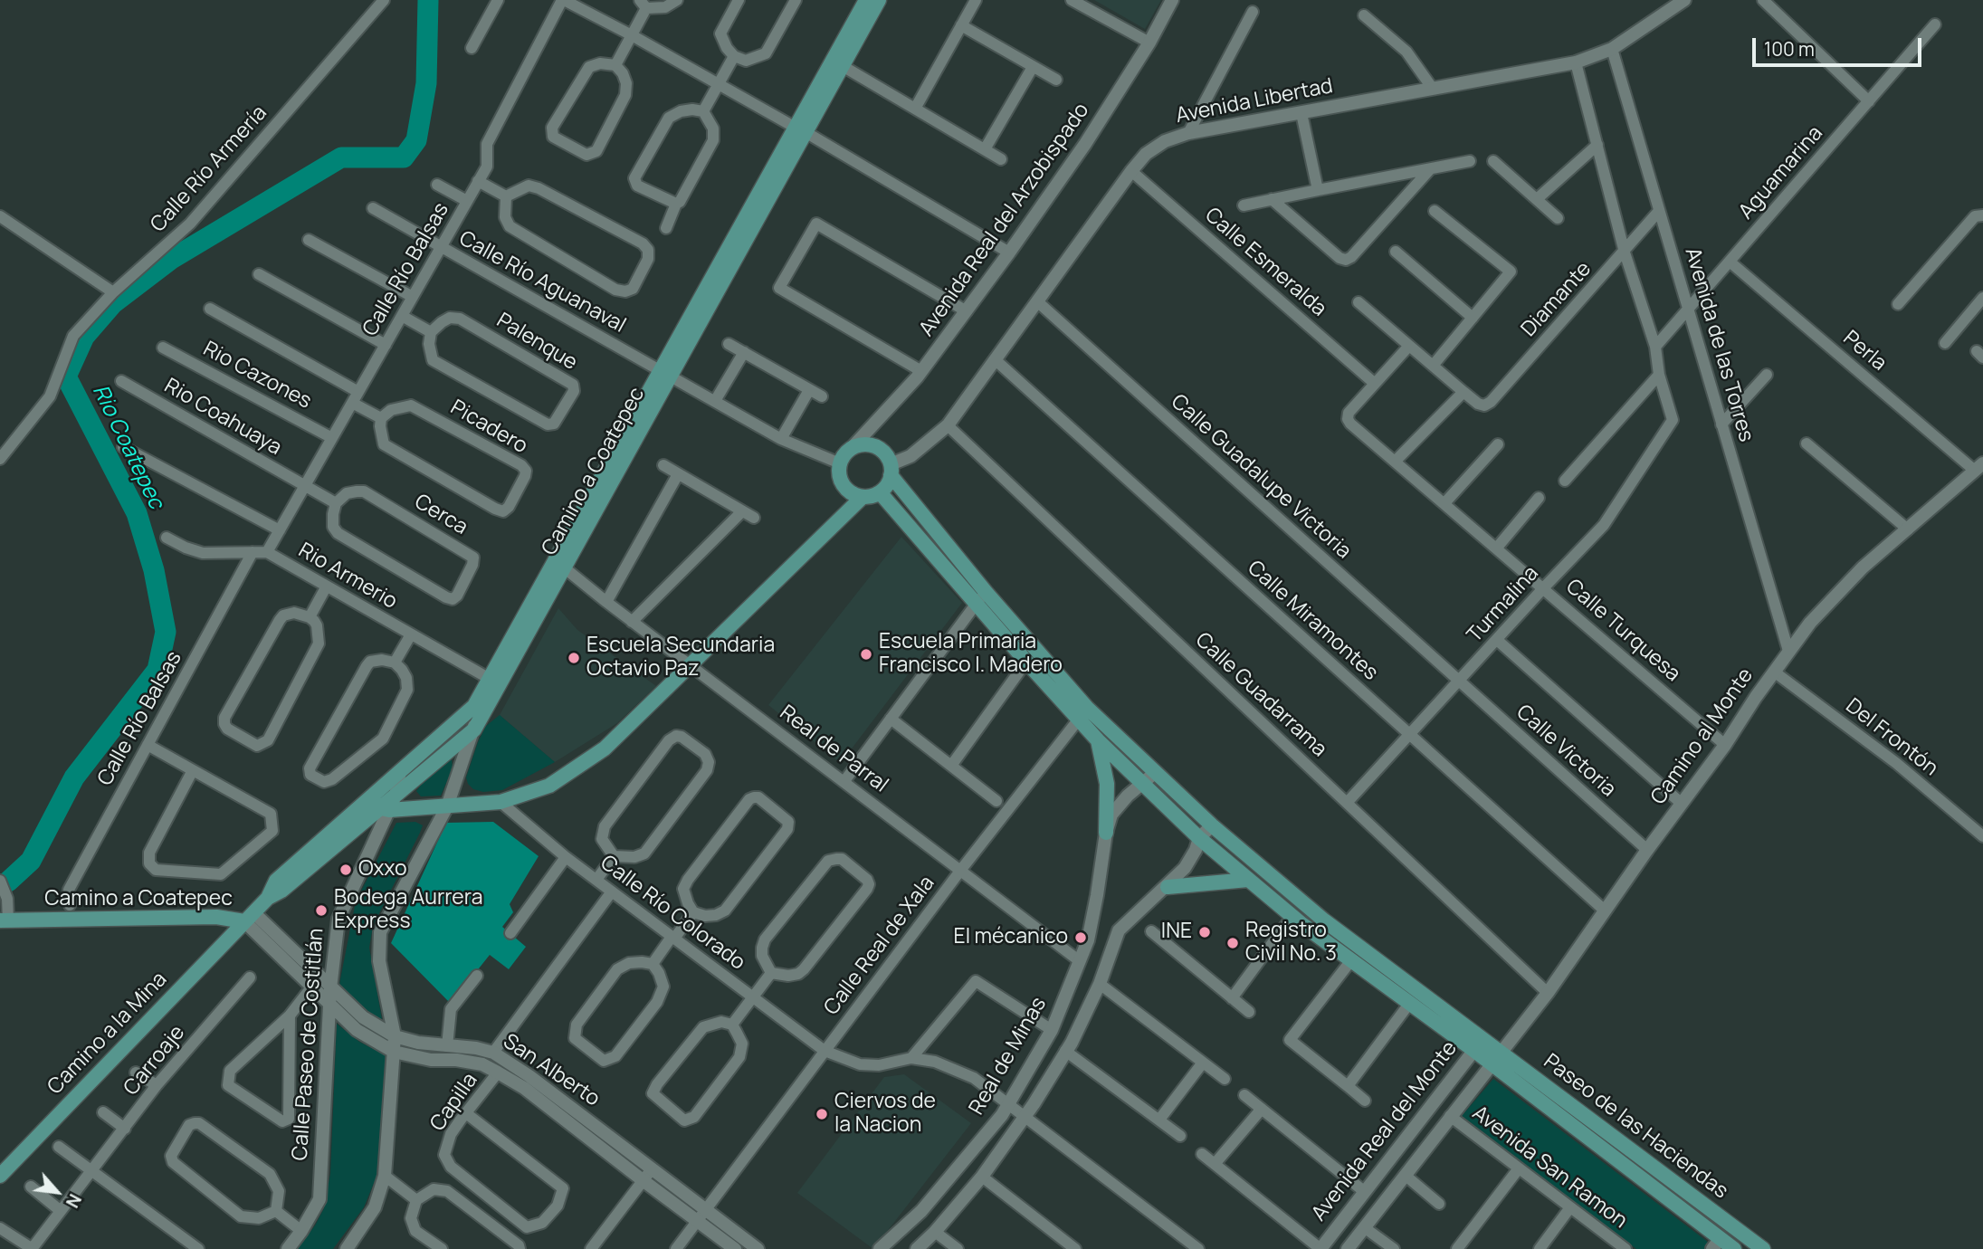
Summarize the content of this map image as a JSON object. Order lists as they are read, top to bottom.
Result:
{
  "streets": {
    "main road": ["Camino a Coatepec", "Camino a la Mina", "Paseo de las Haciendas"],
    "street": [
      "Avenida Libertad",
      "Calle Río Armería",
      "Aguamarina",
      "Avenida Real del Arzobispado",
      "Calle Esmeralda",
      "Calle Río Balsas",
      "Calle Río Aguanaval",
      "Diamante",
      "Palenque",
      "Avenida de las Torres",
      "Perla",
      "Rio Cazones",
      "Rio Coahuaya",
      "Picadero",
      "Calle Guadalupe Victoria",
      "Cerca",
      "Rio Armerio",
      "Turmalina",
      "Calle Miramontes",
      "Calle Turquesa",
      "Calle Guadarrama",
      "Camino al Monte",
      "Del Frontón",
      "Real de Parral",
      "Calle Victoria",
      "Calle Río Colorado",
      "Calle Real de Xala",
      "Calle Paseo de Costitlán",
      "Real de Minas",
      "Carroaje",
      "San Alberto",
      "Capilla",
      "Avenida Real del Monte",
      "Avenida San Ramon"
    ]
  },
  "crossings": [
    ["Avenida Libertad", "Avenida Real del Arzobispado"],
    ["Avenida Libertad", "Calle Esmeralda"],
    ["Avenida Libertad", "Calle Río Aguanaval"],
    ["Avenida Libertad", "Avenida de las Torres"],
    ["Avenida Libertad", "Calle Guadalupe Victoria"],
    ["Avenida Libertad", "Calle Miramontes"],
    ["Avenida Libertad", "Calle Guadarrama"],
    ["Aguamarina", "Avenida de las Torres"],
    ["Aguamarina", "Perla"],
    ["Avenida Real del Arzobispado", "Calle Río Aguanaval"],
    ["Calle Esmeralda", "Calle Turquesa"],
    ["Calle Río Balsas", "Calle Río Aguanaval"],
    ["Calle Río Balsas", "Rio Cazones"],
    ["Calle Río Balsas", "Rio Coahuaya"],
    ["Calle Río Balsas", "Rio Armerio"],
    ["Calle Río Aguanaval", "Camino a Coatepec"],
    ["Diamante", "Avenida de las Torres"],
    ["Avenida de las Torres", "Camino al Monte"],
    ["Perla", "Camino al Monte"],
    ["Camino a Coatepec", "Rio Armerio"],
    ["Camino a Coatepec", "Real de Parral"],
    ["Camino a Coatepec", "Camino a la Mina"],
    ["Camino a Coatepec", "Calle Paseo de Costitlán"],
    ["Camino a Coatepec", "San Alberto"],
    ["Calle Guadalupe Victoria", "Turmalina"],
    ["Calle Guadalupe Victoria", "Calle Victoria"],
    ["Turmalina", "Calle Miramontes"],
    ["Turmalina", "Calle Turquesa"],
    ["Turmalina", "Calle Guadarrama"],
    ["Turmalina", "Calle Victoria"],
    ["Calle Miramontes", "Camino al Monte"],
    ["Calle Turquesa", "Camino al Monte"],
    ["Calle Guadarrama", "Camino al Monte"],
    ["Camino al Monte", "Del Frontón"],
    ["Camino al Monte", "Calle Victoria"],
    ["Camino al Monte", "Paseo de las Haciendas"],
    ["Camino al Monte", "Avenida Real del Monte"],
    ["Real de Parral", "Calle Real de Xala"],
    ["Real de Parral", "Real de Minas"],
    ["Calle Río Colorado", "Calle Real de Xala"],
    ["Calle Real de Xala", "San Alberto"],
    ["Camino a la Mina", "San Alberto"],
    ["Calle Paseo de Costitlán", "San Alberto"],
    ["San Alberto", "Capilla"],
    ["Paseo de las Haciendas", "Avenida Real del Monte"],
    ["Avenida Real del Monte", "Avenida San Ramon"]
  ],
  "water": ["Rio Coatepec"],
  "places": [
    "Escuela Primaria Francisco I. Madero",
    "Escuela Secundaria Octavio Paz",
    "Oxxo",
    "Bodega Aurrera Express",
    "INE",
    "El mécanico",
    "Registro Civil No. 3",
    "Ciervos de la Nacion"
  ],
  "scale_bar": "100 m",
  "north": "bottom right"
}
